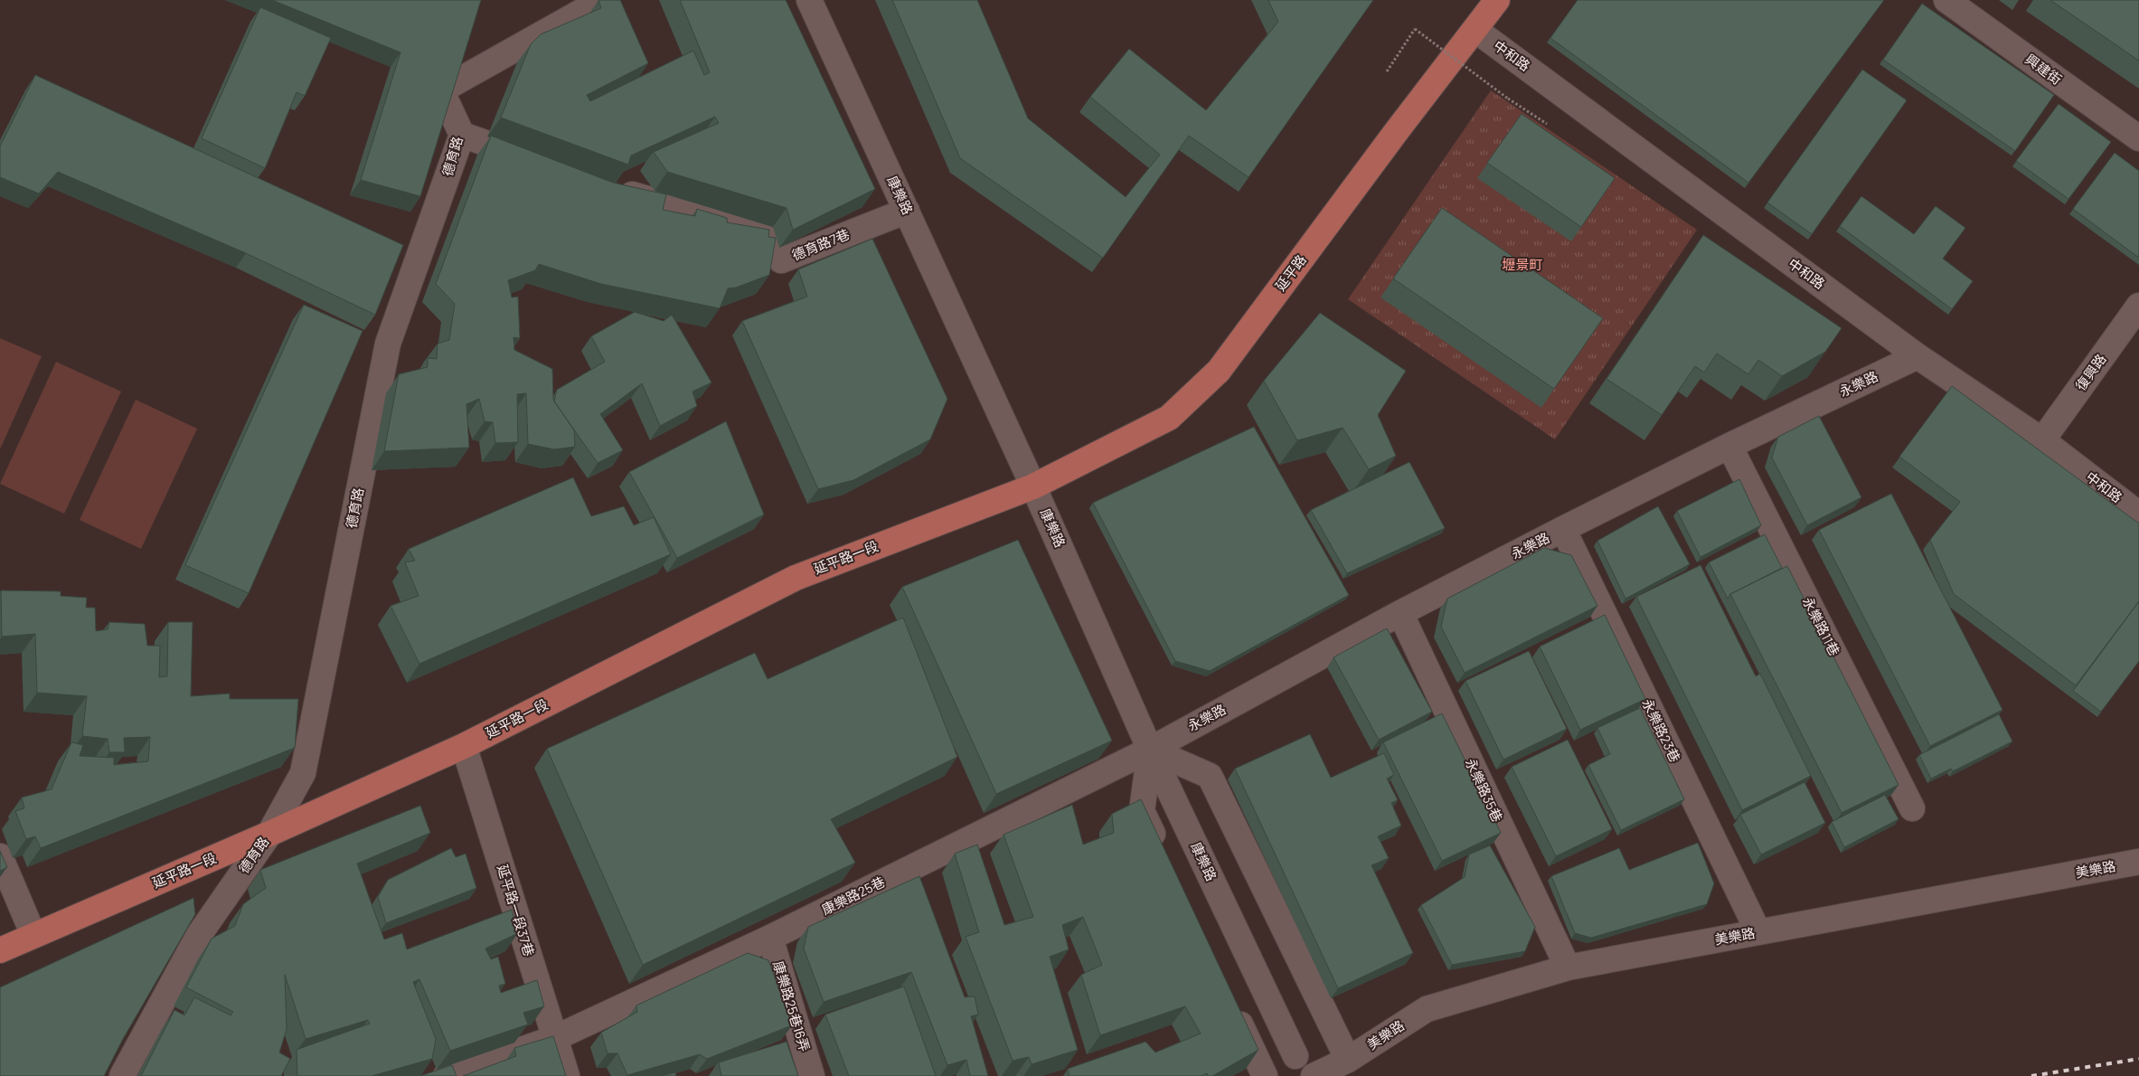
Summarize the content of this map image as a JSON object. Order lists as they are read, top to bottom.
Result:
{
  "streets": {
    "main road": ["延平路", "延平路一段"],
    "street": [
      "中和路",
      "興建街",
      "德育路",
      "康樂路",
      "德育路7巷",
      "復興路",
      "永樂路",
      "永樂路11巷",
      "永樂路23巷",
      "永樂路35巷",
      "美樂路",
      "康樂路25巷",
      "延平路一段37巷",
      "康樂路25巷16弄"
    ]
  },
  "crossings": [
    ["中和路", "延平路"],
    ["中和路", "復興路"],
    ["中和路", "永樂路"],
    ["德育路", "延平路一段"],
    ["康樂路", "德育路7巷"],
    ["康樂路", "延平路"],
    ["康樂路", "永樂路"],
    ["康樂路", "延平路一段"],
    ["康樂路", "康樂路25巷"],
    ["延平路", "延平路一段"],
    ["永樂路", "永樂路11巷"],
    ["永樂路", "永樂路23巷"],
    ["永樂路", "永樂路35巷"],
    ["永樂路", "康樂路25巷"],
    ["延平路一段", "延平路一段37巷"],
    ["永樂路23巷", "美樂路"],
    ["永樂路35巷", "美樂路"],
    ["康樂路25巷", "延平路一段37巷"],
    ["康樂路25巷", "康樂路25巷16弄"]
  ],
  "parks": ["壢景町"]
}
